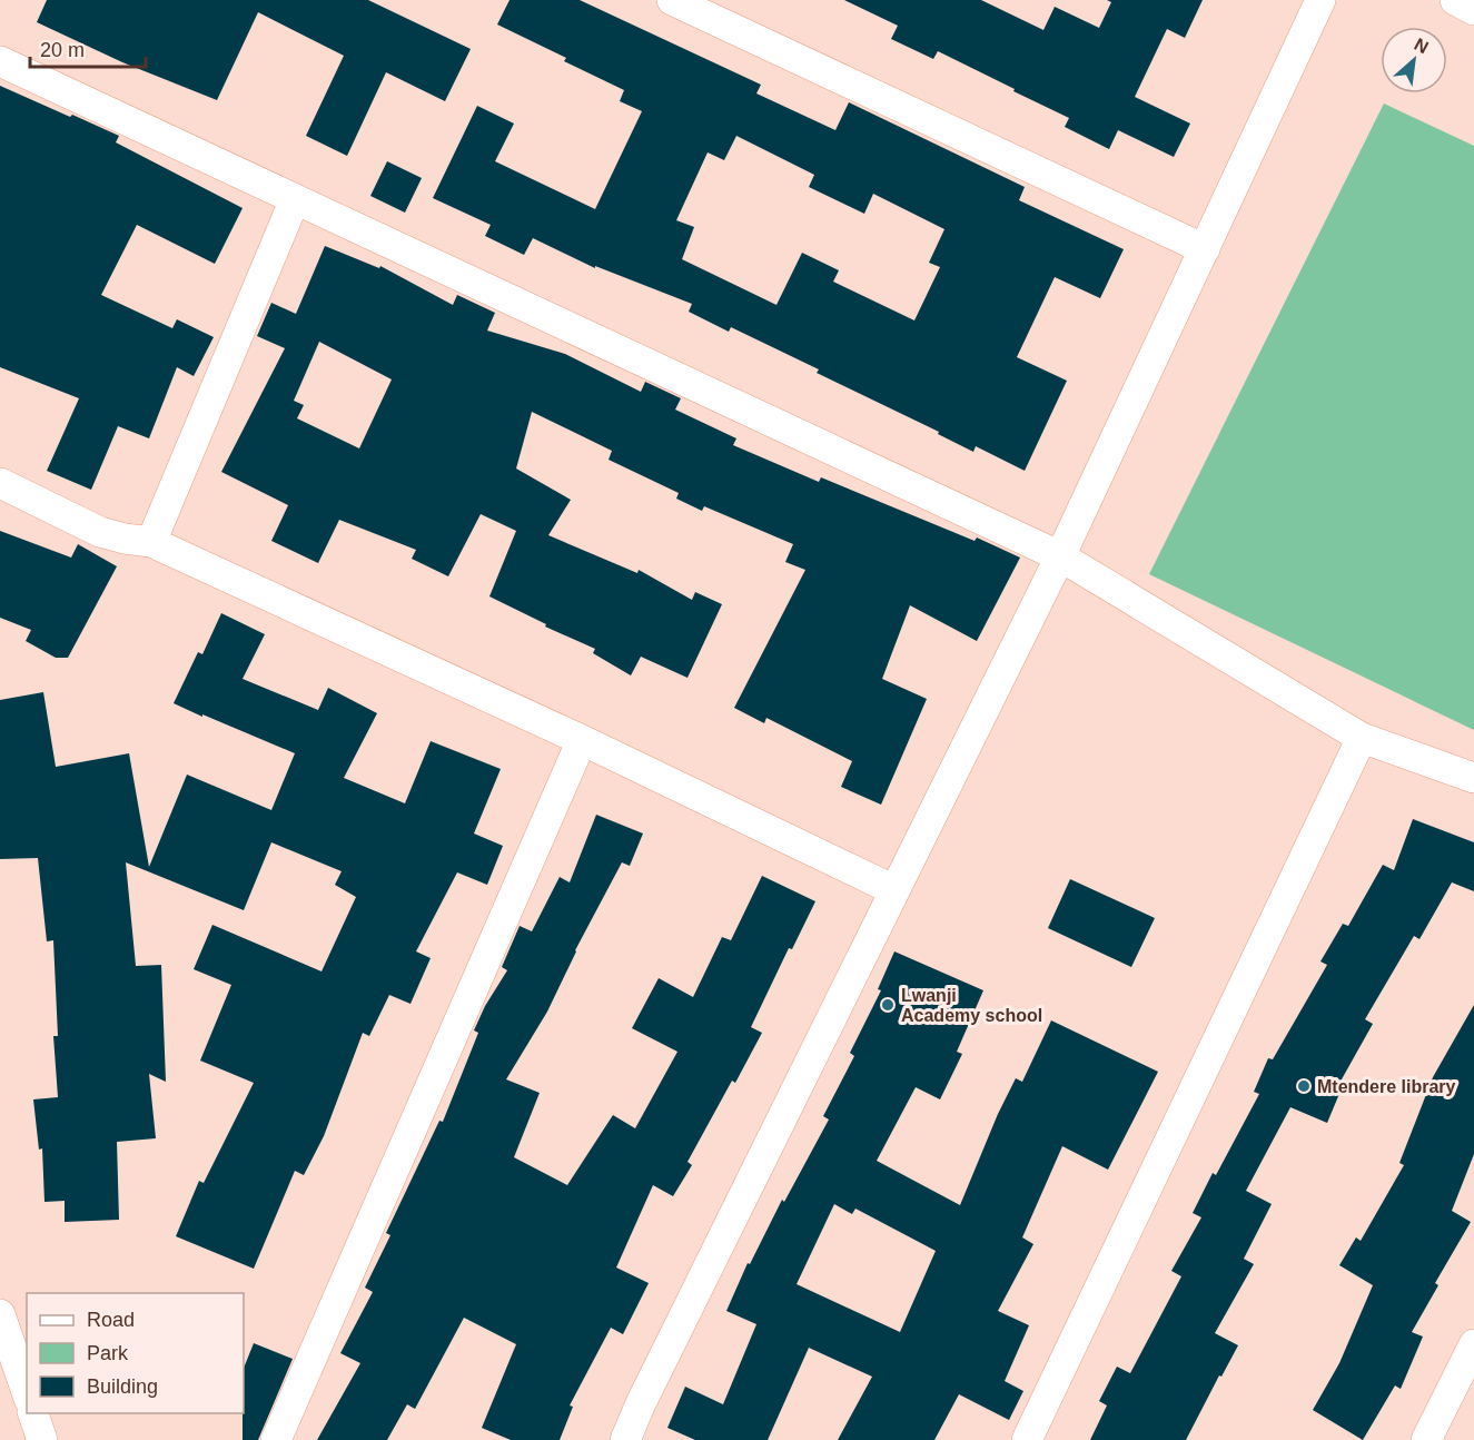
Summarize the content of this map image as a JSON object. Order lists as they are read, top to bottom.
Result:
{
  "places": ["Lwanji Academy school", "Mtendere library"],
  "legend": ["Road", "Park", "Building"],
  "scale_bar": "20 m",
  "north": "top right"
}
